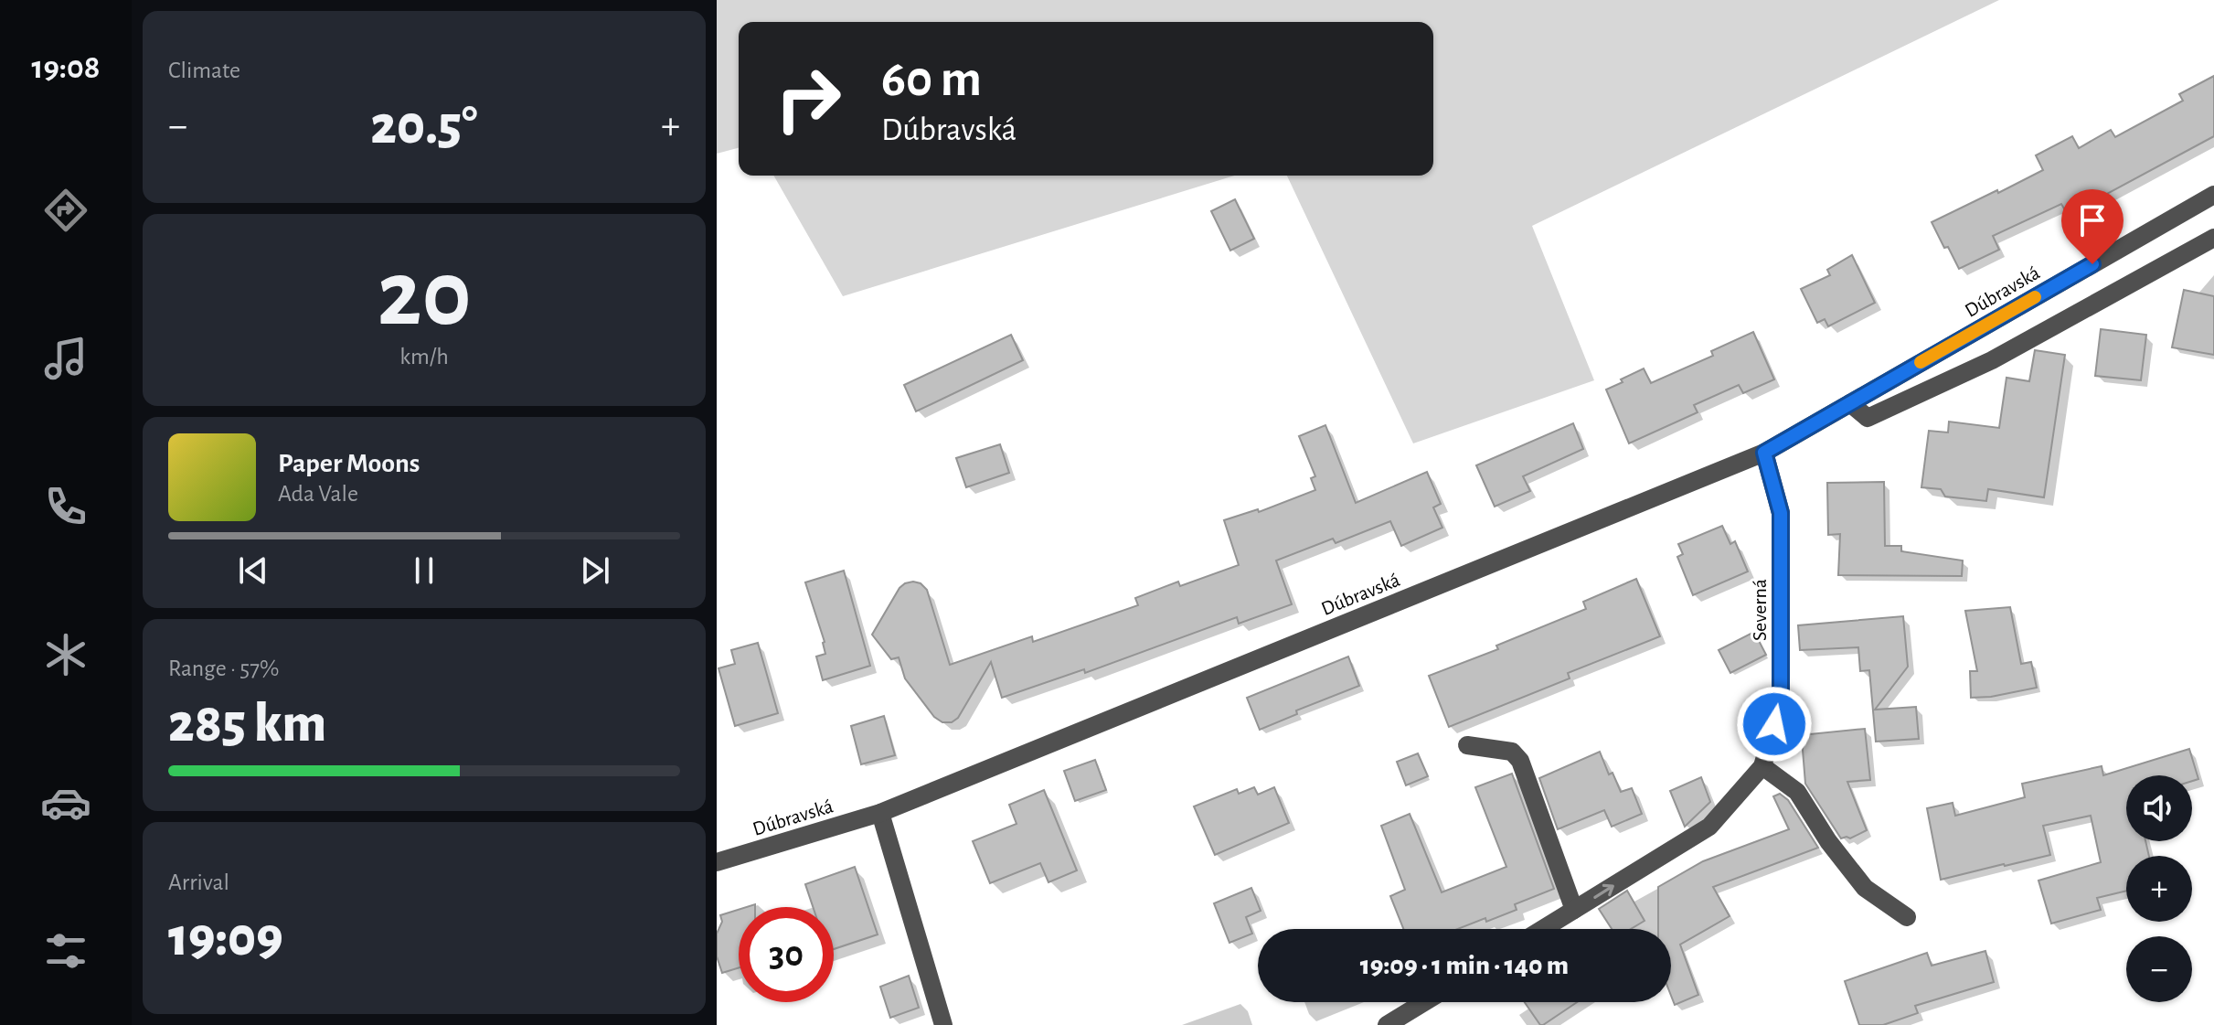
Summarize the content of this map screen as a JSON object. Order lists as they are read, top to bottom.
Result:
{
  "streets": {
    "street": ["Dúbravská", "Severná"]
  },
  "crossings": [
    ["Dúbravská", "Severná"]
  ],
  "one_way": ["Severná"],
  "page": {
    "tabs": "19:08",
    "tile": [
      "Climate",
      ["20", "km/h"],
      ["Range · 57%", "285 km"],
      ["Arrival", "19:09"]
    ],
    "turn": ["60 m", "Dúbravská"],
    "heat": ["−", "20.5°", "+"],
    "song": ["Paper Moons", "Ada Vale"],
    "map_buttons": ["+", "−"],
    "limit": "30",
    "trip": "19:09 · 1 min · 140 m"
  }
}
